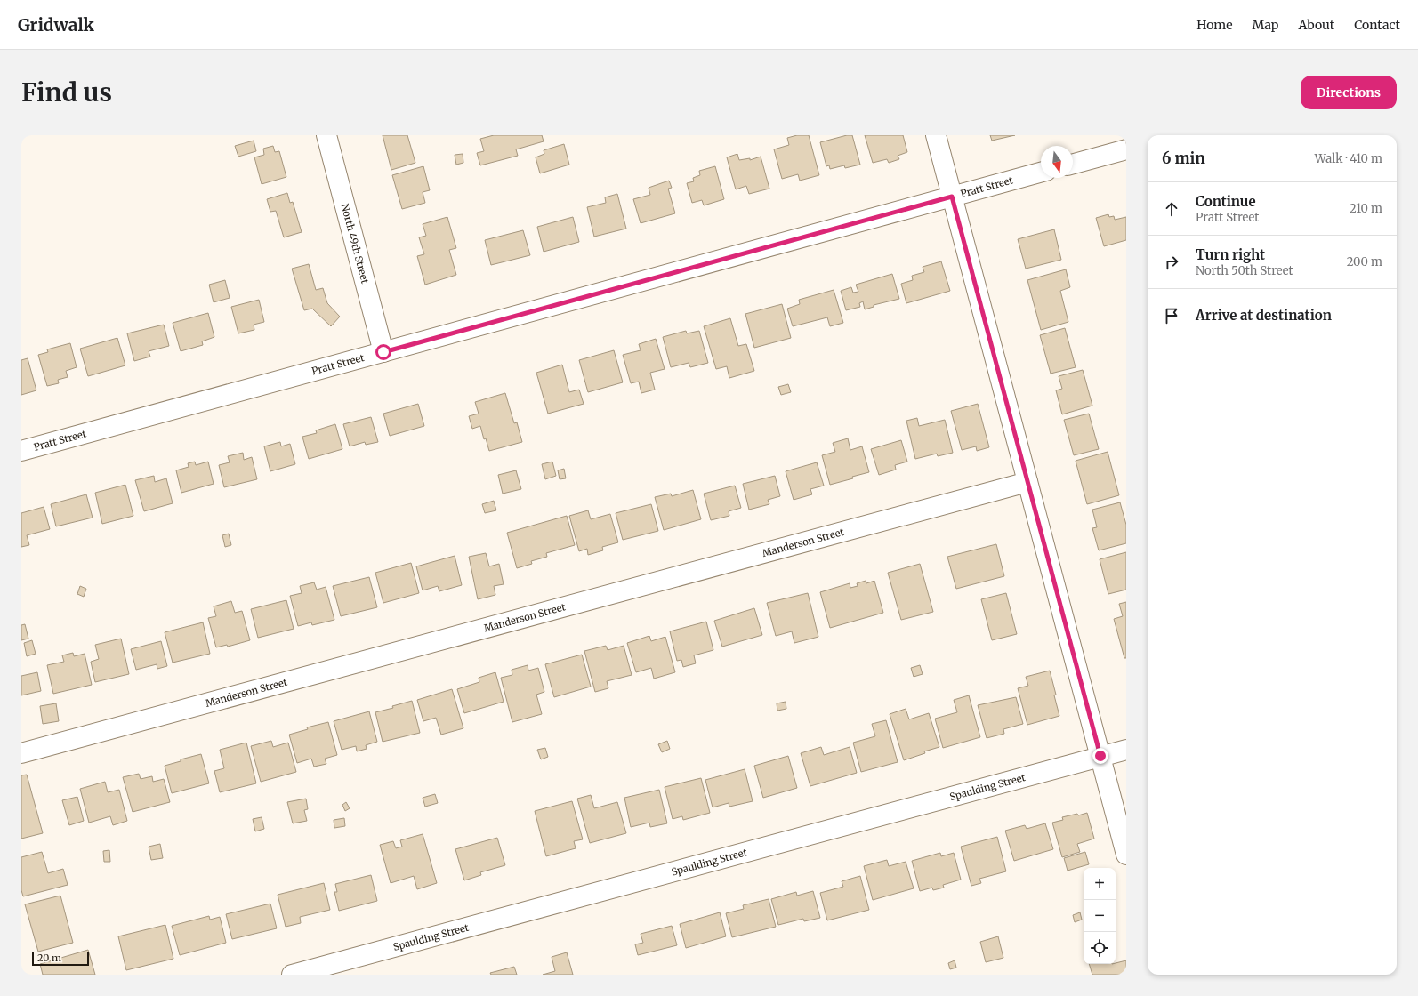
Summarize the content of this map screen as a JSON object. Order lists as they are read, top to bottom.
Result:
{
  "streets": {
    "street": [
      "Pratt Street",
      "North 49th Street",
      "Manderson Street",
      "Spaulding Street"
    ]
  },
  "crossings": [
    ["Pratt Street", "North 49th Street"]
  ],
  "scale_bar": "20 m",
  "north": "bottom",
  "page": {
    "header": "Gridwalk",
    "nav": [
      "Home",
      "Map",
      "About",
      "Contact"
    ],
    "buttons": "Directions",
    "title": "Find us",
    "heading": ["6 min", "Walk · 410 m"],
    "list": [
      ["Continue", "Pratt Street", "210 m"],
      ["Turn right", "North 50th Street", "200 m"],
      "Arrive at destination"
    ],
    "map_buttons": ["+", "−"],
    "scale": "20 m"
  }
}
